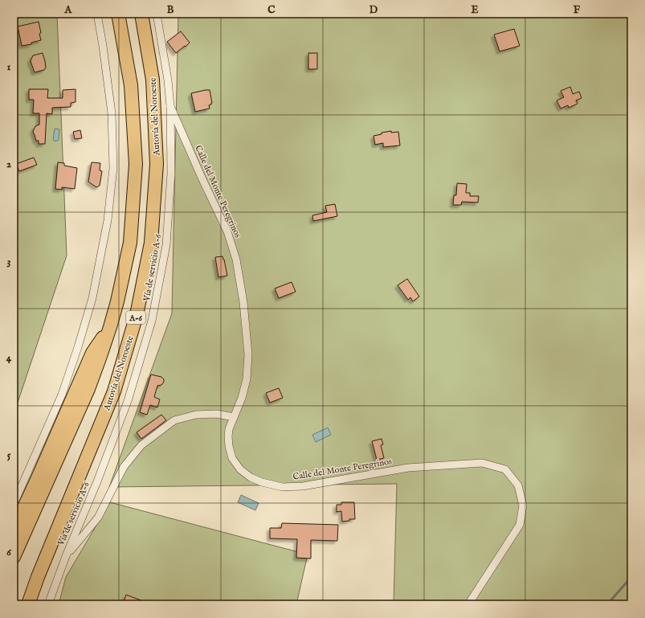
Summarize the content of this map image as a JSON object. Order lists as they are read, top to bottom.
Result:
{
  "streets": {
    "highway": ["Autovía del Noroeste", "A-6"],
    "street": ["Calle del Monte Peregrinos", "Vía de servicio A-6"]
  },
  "crossings": [
    ["Calle del Monte Peregrinos", "Vía de servicio A-6"]
  ],
  "grid": {
    "columns": [
      "A",
      "B",
      "C",
      "D",
      "E",
      "F"
    ],
    "rows": [
      "1",
      "2",
      "3",
      "4",
      "5",
      "6"
    ]
  }
}
